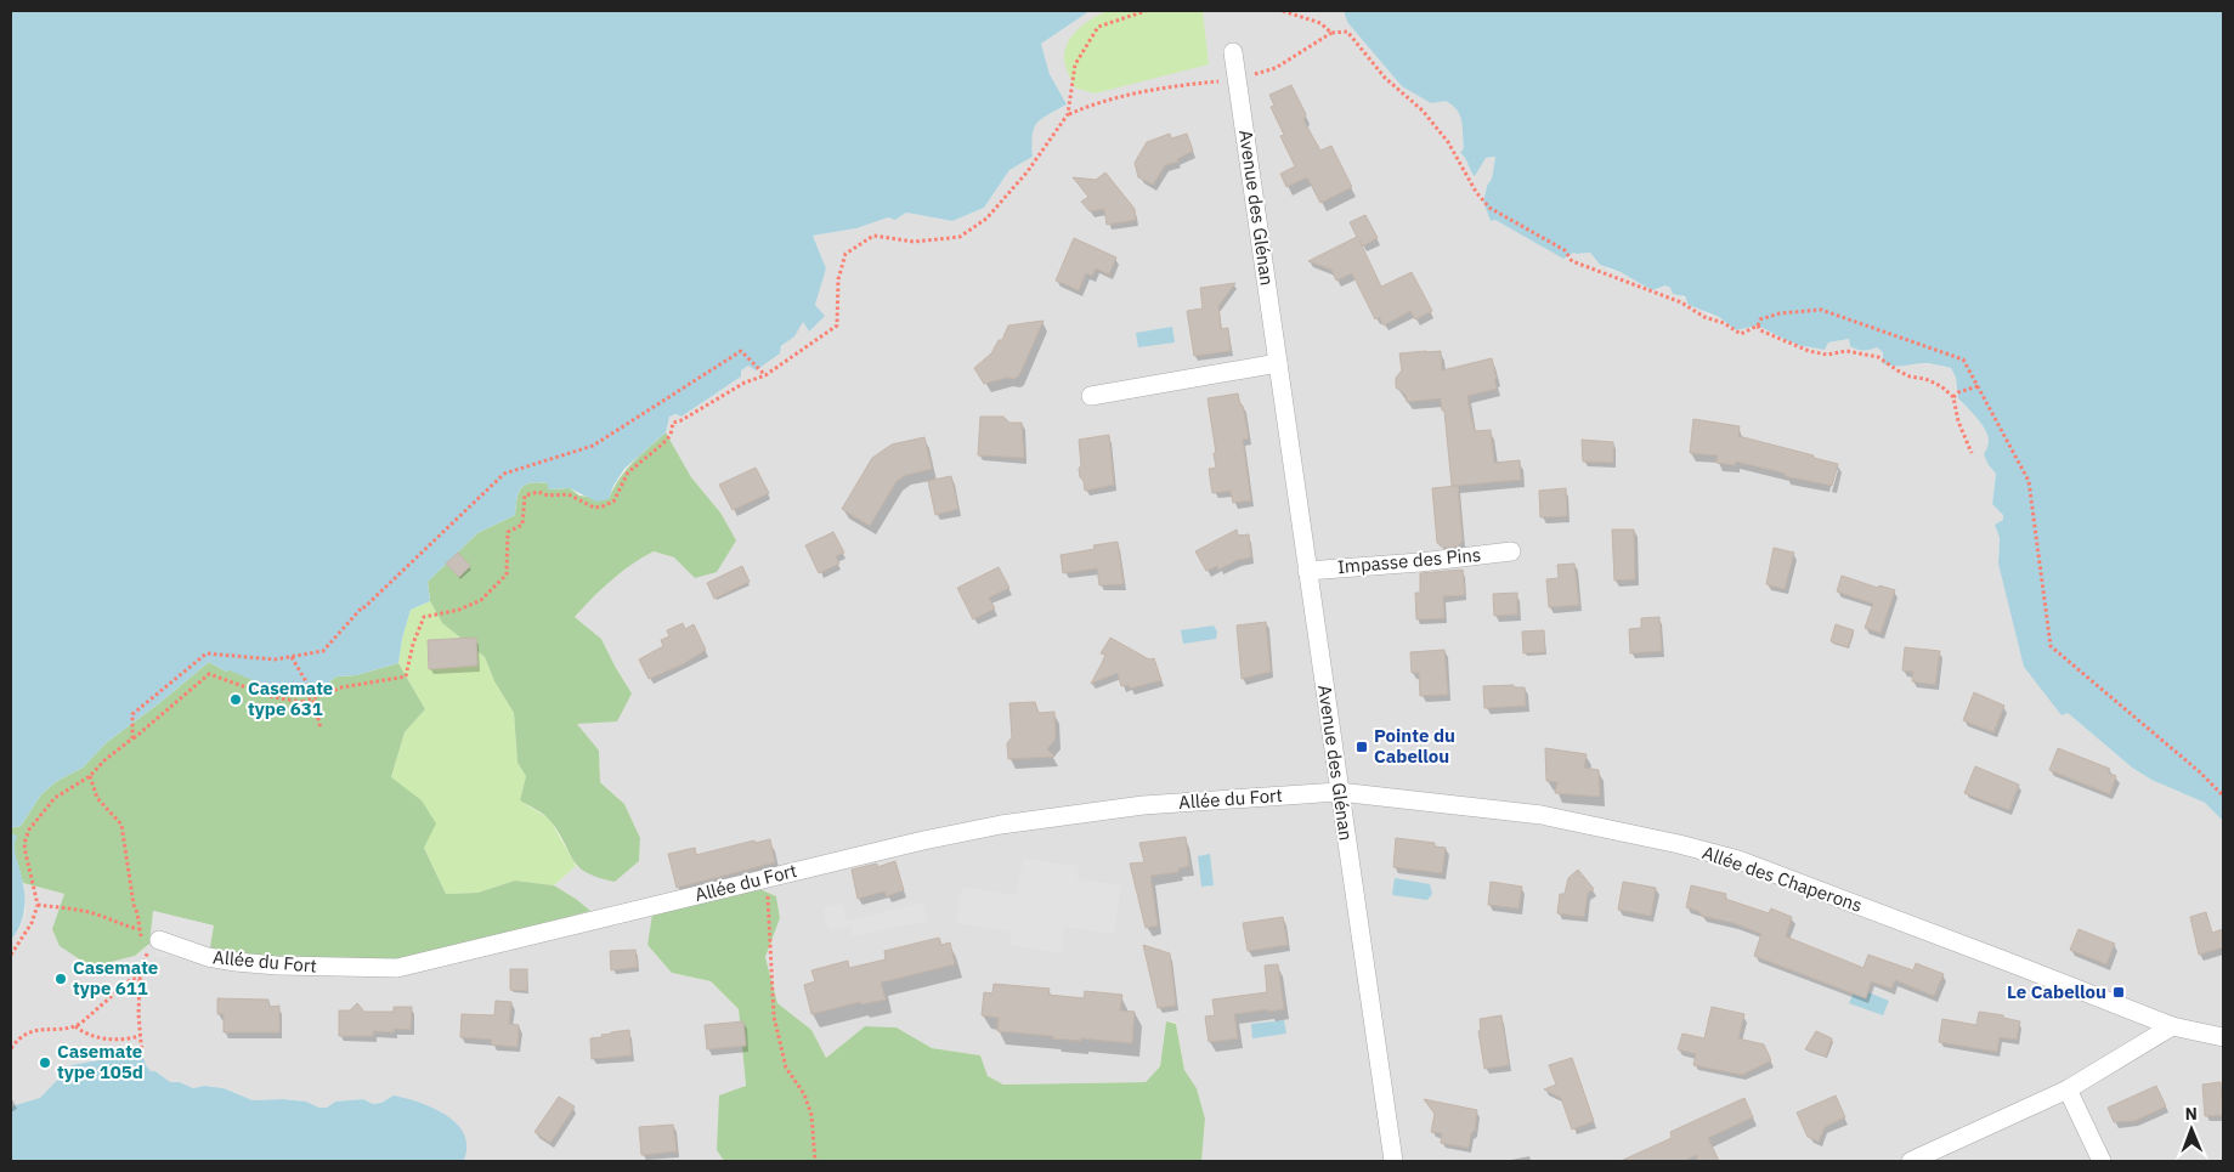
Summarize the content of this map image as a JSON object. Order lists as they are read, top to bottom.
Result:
{
  "streets": {
    "street": [
      "Avenue des Glénan",
      "Impasse des Pins",
      "Allée du Fort",
      "Allée des Chaperons"
    ]
  },
  "crossings": [
    ["Avenue des Glénan", "Impasse des Pins"],
    ["Avenue des Glénan", "Allée du Fort"],
    ["Avenue des Glénan", "Allée des Chaperons"],
    ["Allée du Fort", "Allée des Chaperons"]
  ],
  "places": {
    "other": ["Casemate type 631", "Casemate type 611", "Casemate type 105d"],
    "transit": ["Pointe du Cabellou", "Le Cabellou"]
  },
  "north": "top"
}
